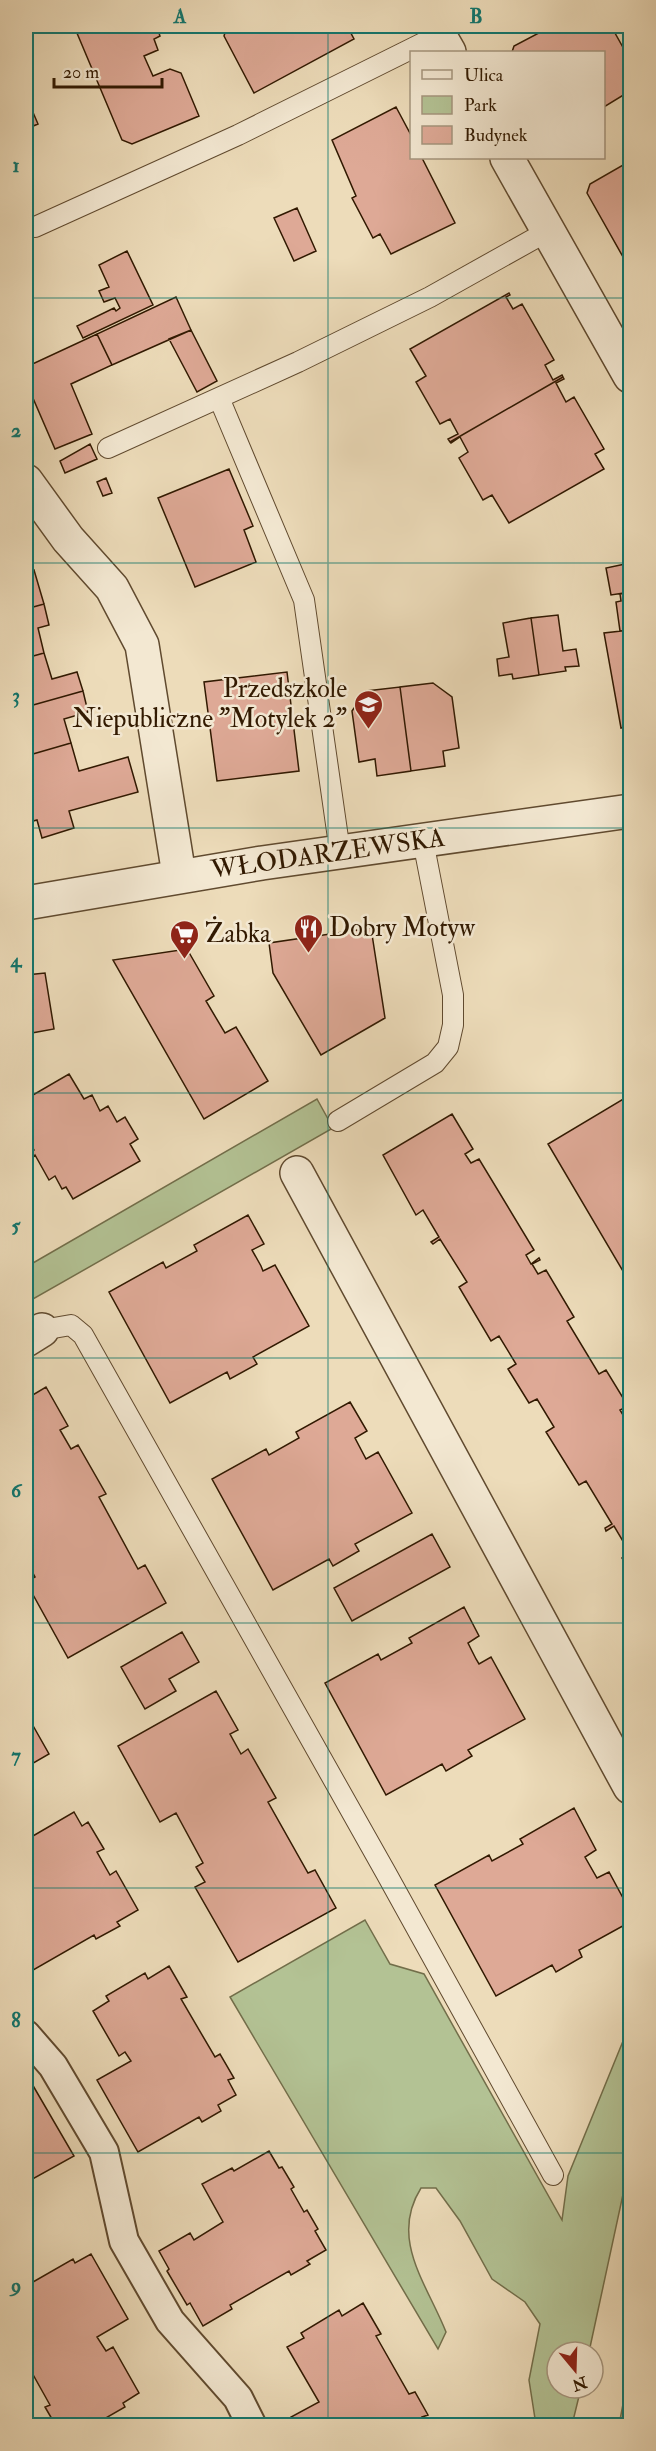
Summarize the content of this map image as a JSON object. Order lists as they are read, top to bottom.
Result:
{
  "streets": {
    "street": ["WŁODARZEWSKA"]
  },
  "places": {
    "school or university": ["Przedszkole Niepubliczne \"Motylek 2\""],
    "restaurant": ["Dobry Motyw"],
    "supermarket": ["Żabka"]
  },
  "legend": ["Ulica", "Park", "Budynek"],
  "scale_bar": "20 m",
  "north": "bottom",
  "grid": {
    "columns": ["A", "B"],
    "rows": [
      "1",
      "2",
      "3",
      "4",
      "5",
      "6",
      "7",
      "8",
      "9"
    ]
  }
}
